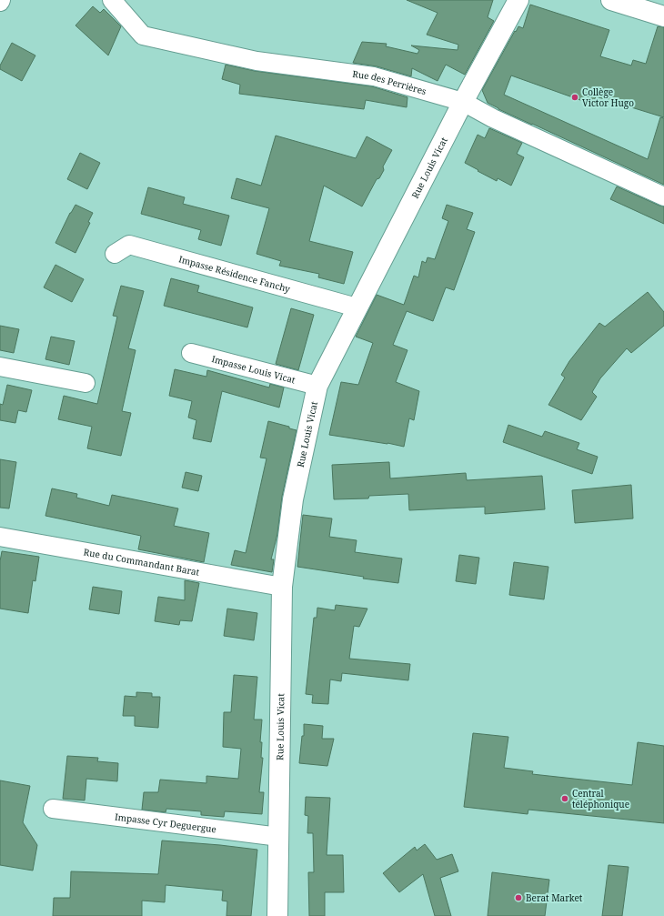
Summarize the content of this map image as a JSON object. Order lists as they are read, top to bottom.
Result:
{
  "streets": {
    "street": [
      "Rue des Perrières",
      "Rue Louis Vicat",
      "Impasse Résidence Fanchy",
      "Impasse Louis Vicat",
      "Rue du Commandant Barat",
      "Impasse Cyr Deguergue"
    ]
  },
  "crossings": [
    ["Rue des Perrières", "Rue Louis Vicat"],
    ["Rue Louis Vicat", "Impasse Résidence Fanchy"],
    ["Rue Louis Vicat", "Impasse Louis Vicat"],
    ["Rue Louis Vicat", "Rue du Commandant Barat"],
    ["Rue Louis Vicat", "Impasse Cyr Deguergue"]
  ],
  "places": ["Collège Victor Hugo", "Central téléphonique", "Berat Market"]
}
